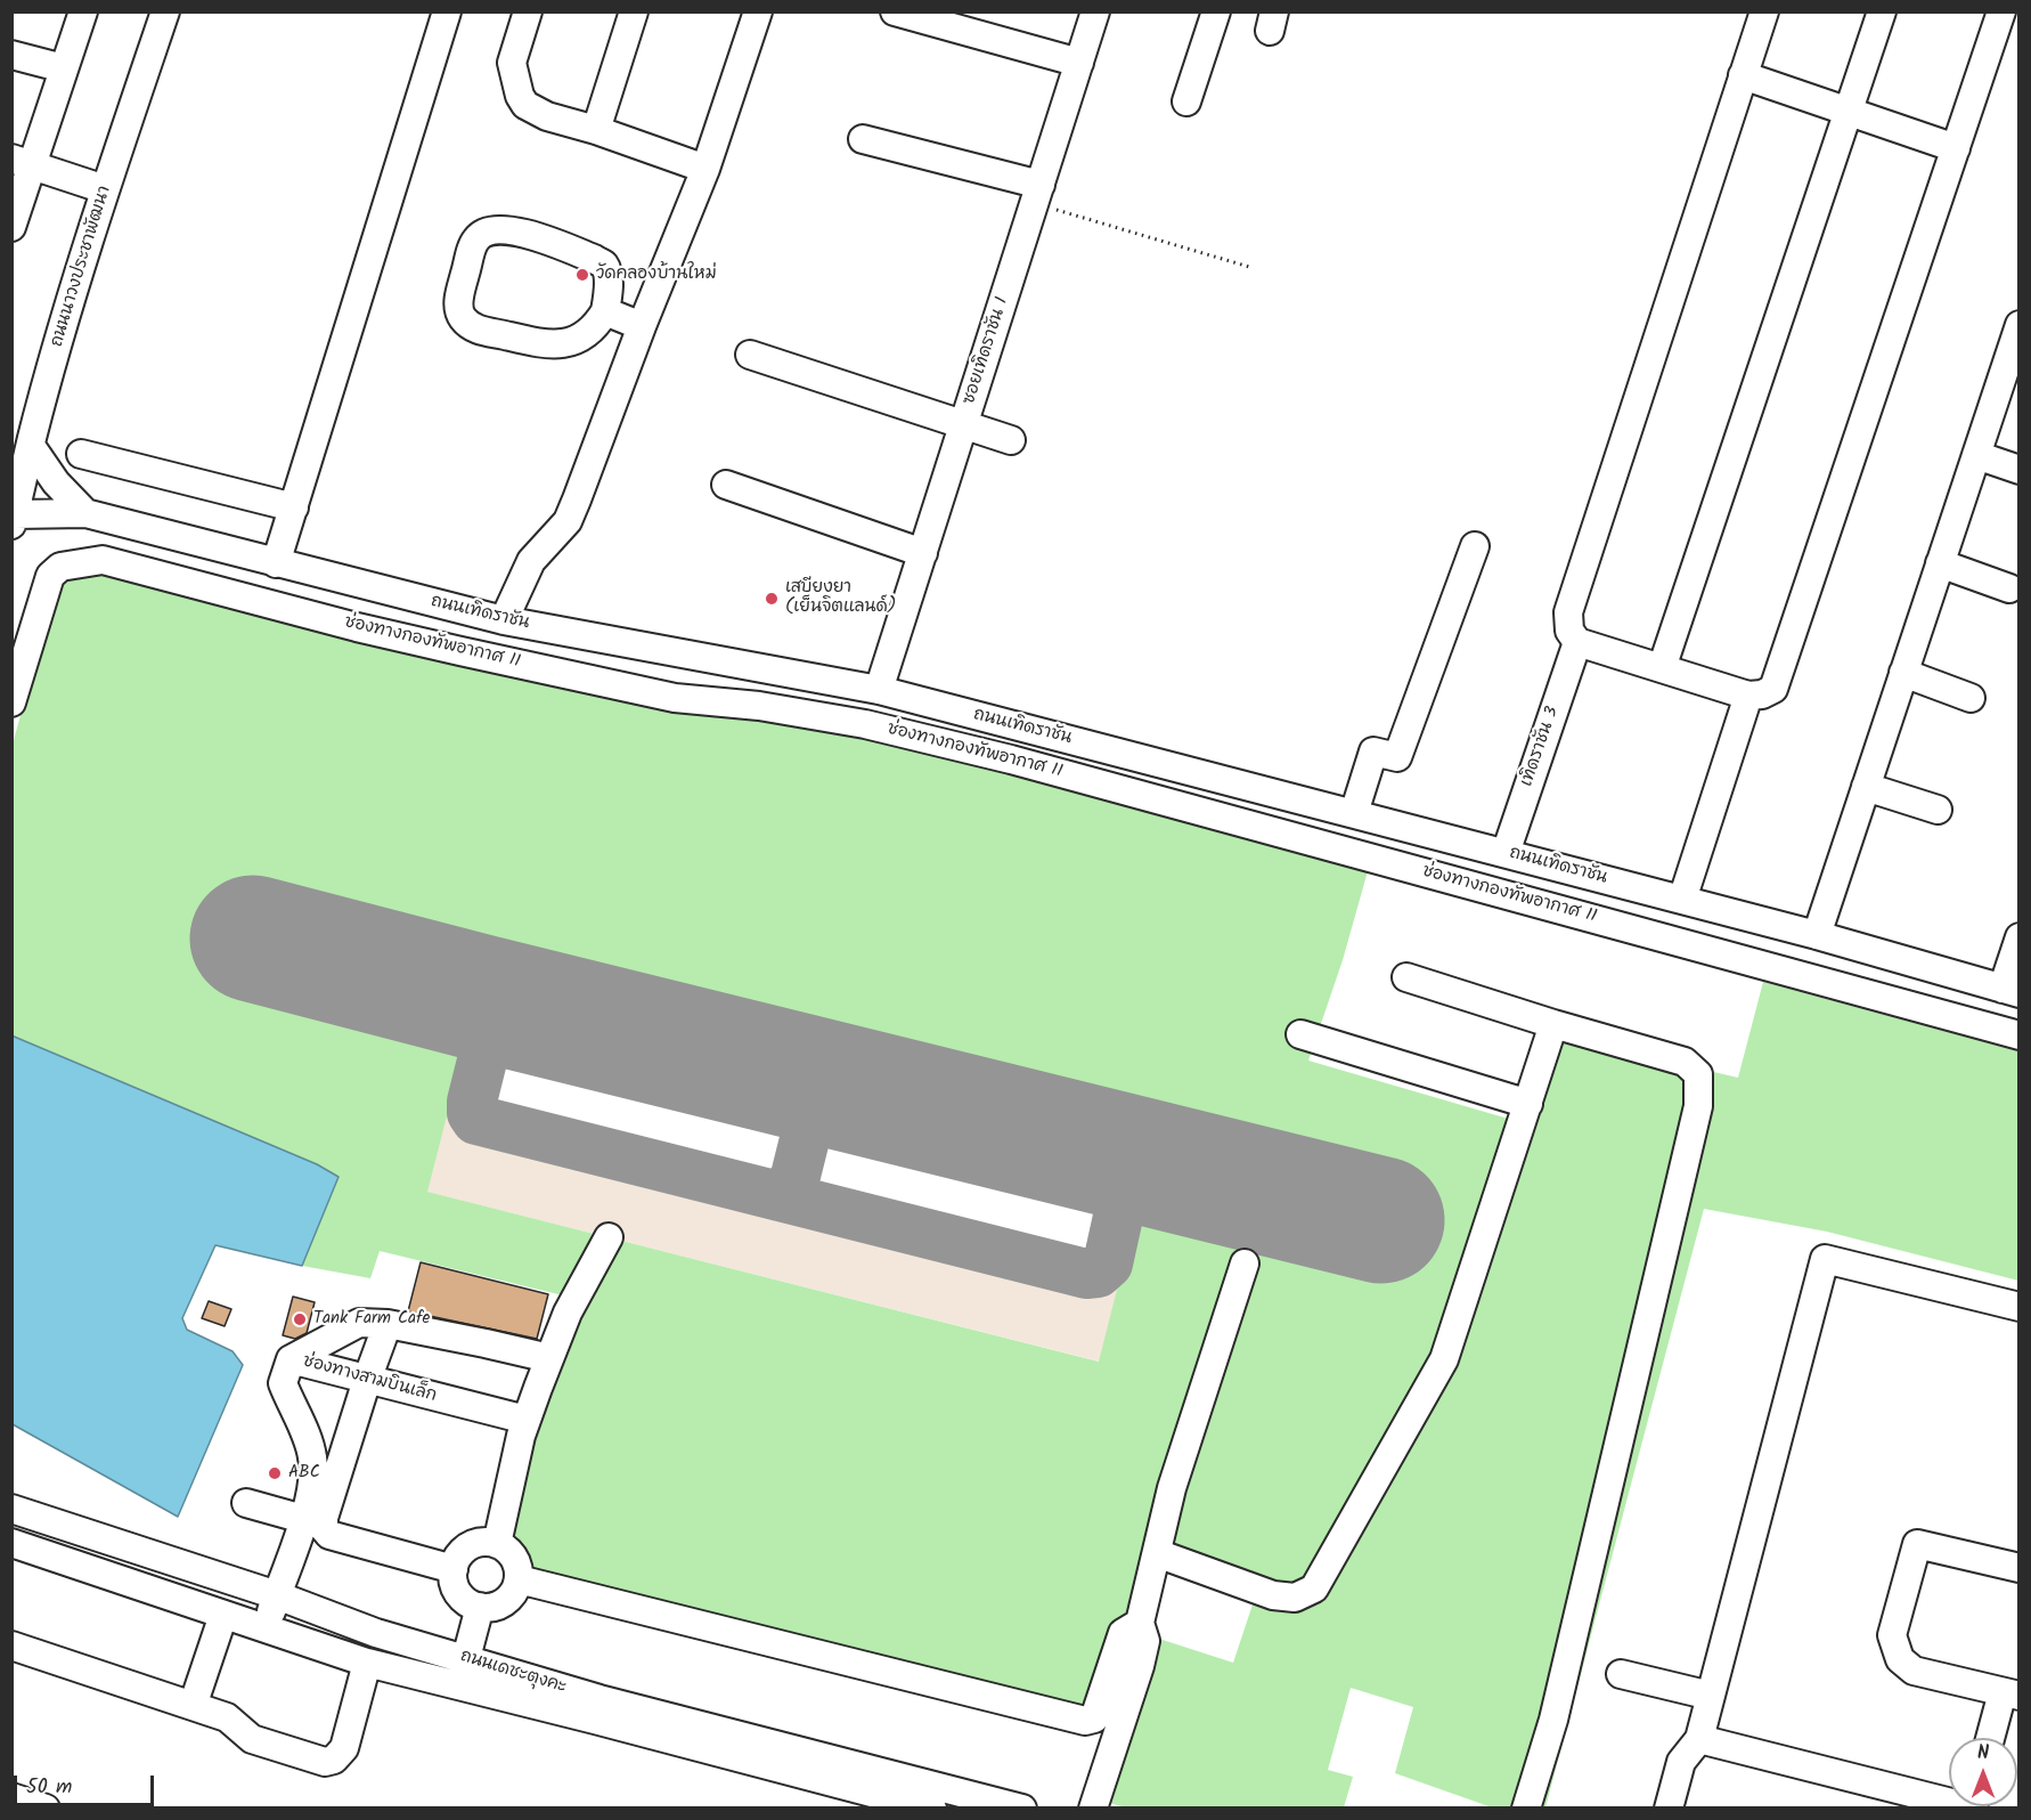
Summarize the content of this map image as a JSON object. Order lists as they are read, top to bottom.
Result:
{
  "streets": {
    "street": [
      "ถนนนาวงประชาพัฒนา",
      "ซอยเทิดราชัน 1",
      "ถนนเทิดราชัน",
      "ช่องทางกองทัพอากาศ 11",
      "เทิดราชัน 3",
      "ช่องทางสามบินเล็ก",
      "ถนนเดชะตุงคะ"
    ]
  },
  "crossings": [
    ["ถนนนาวงประชาพัฒนา", "ถนนเทิดราชัน"],
    ["ซอยเทิดราชัน 1", "ถนนเทิดราชัน"],
    ["ถนนเทิดราชัน", "เทิดราชัน 3"],
    ["ช่องทางสามบินเล็ก", "ถนนเดชะตุงคะ"]
  ],
  "places": [
    "วัดคลองบ้านใหม่",
    "เสบียงยา (เย็นจิตแลนด์)",
    "Tank Farm Cafe",
    "ABC"
  ],
  "scale_bar": "50 m",
  "north": "top"
}
